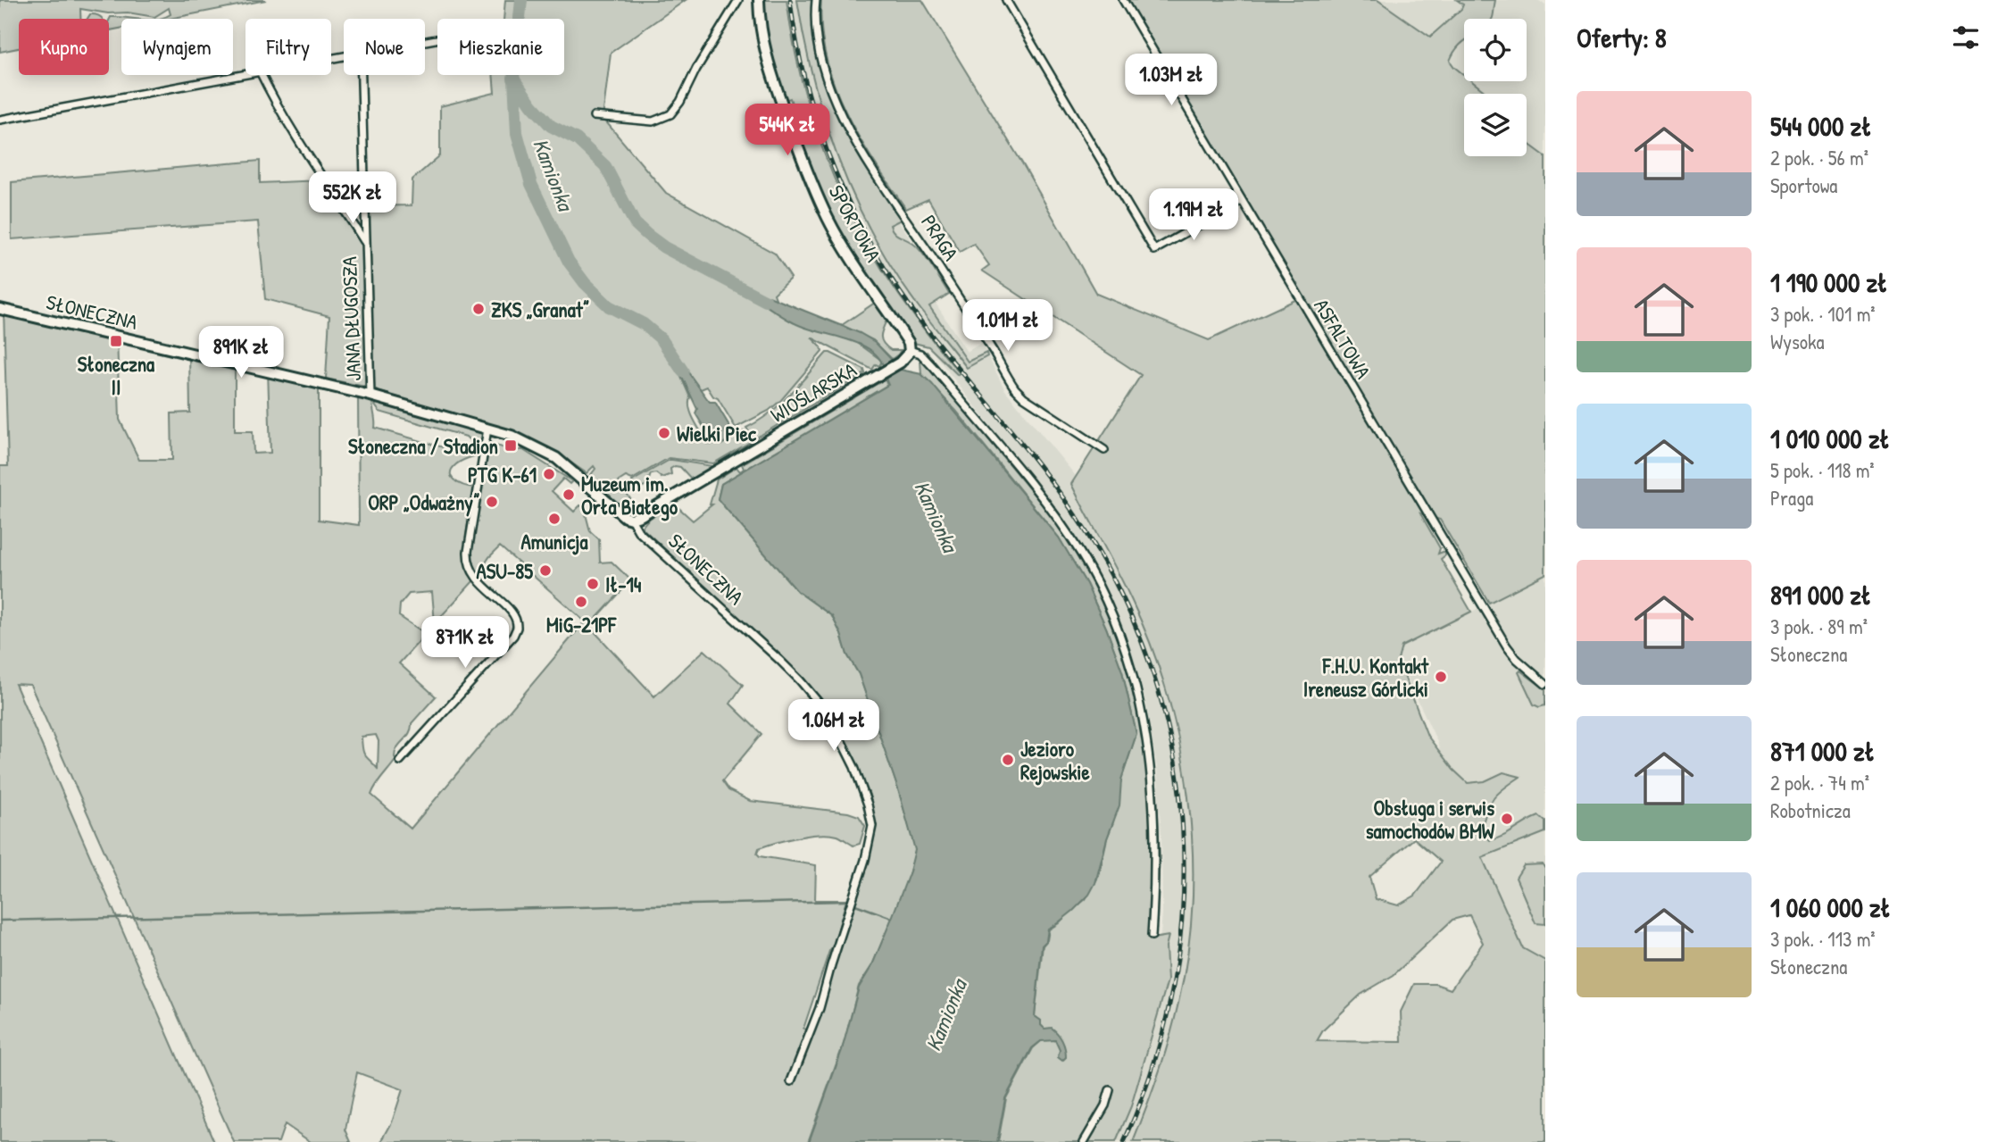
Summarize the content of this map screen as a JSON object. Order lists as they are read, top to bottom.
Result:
{
  "streets": {
    "street": [
      "SPORTOWA",
      "PRAGA",
      "SŁONECZNA",
      "JANA DŁUGOSZA",
      "ASFALTOWA",
      "WIOŚLARSKA"
    ]
  },
  "crossings": [
    ["SPORTOWA", "WIOŚLARSKA"],
    ["SŁONECZNA", "JANA DŁUGOSZA"],
    ["SŁONECZNA", "WIOŚLARSKA"]
  ],
  "water": ["Kamionka"],
  "places": {
    "other": [
      "ZKS „Granat”",
      "Wielki Piec",
      "PTG K-61",
      "Muzeum im. Orła Białego",
      "ORP „Odważny”",
      "Amunicja",
      "ASU-85",
      "Ił-14",
      "MiG-21PF",
      "F.H.U. Kontakt Ireneusz Górlicki",
      "Jezioro Rejowskie",
      "Obsługa i serwis samochodów BMW"
    ],
    "transit": ["Słoneczna II", "Słoneczna / Stadion"]
  },
  "page": {
    "heading": "Oferty: 8",
    "chip": [
      "Kupno",
      "Wynajem",
      "Filtry",
      "Nowe",
      "Mieszkanie"
    ],
    "price": [
      "1.03M zł",
      "544K zł",
      "552K zł",
      "1.19M zł",
      "1.01M zł",
      "891K zł",
      "871K zł",
      "1.06M zł"
    ],
    "list": [
      {
        "name": "544 000 zł",
        "note": "2 pok. · 56 m² · Sportowa"
      },
      {
        "name": "1 190 000 zł",
        "note": "3 pok. · 101 m² · Wysoka"
      },
      {
        "name": "1 010 000 zł",
        "note": "5 pok. · 118 m² · Praga"
      },
      {
        "name": "891 000 zł",
        "note": "3 pok. · 89 m² · Słoneczna"
      },
      {
        "name": "871 000 zł",
        "note": "2 pok. · 74 m² · Robotnicza"
      },
      {
        "name": "1 060 000 zł",
        "note": "3 pok. · 113 m² · Słoneczna"
      }
    ]
  }
}
